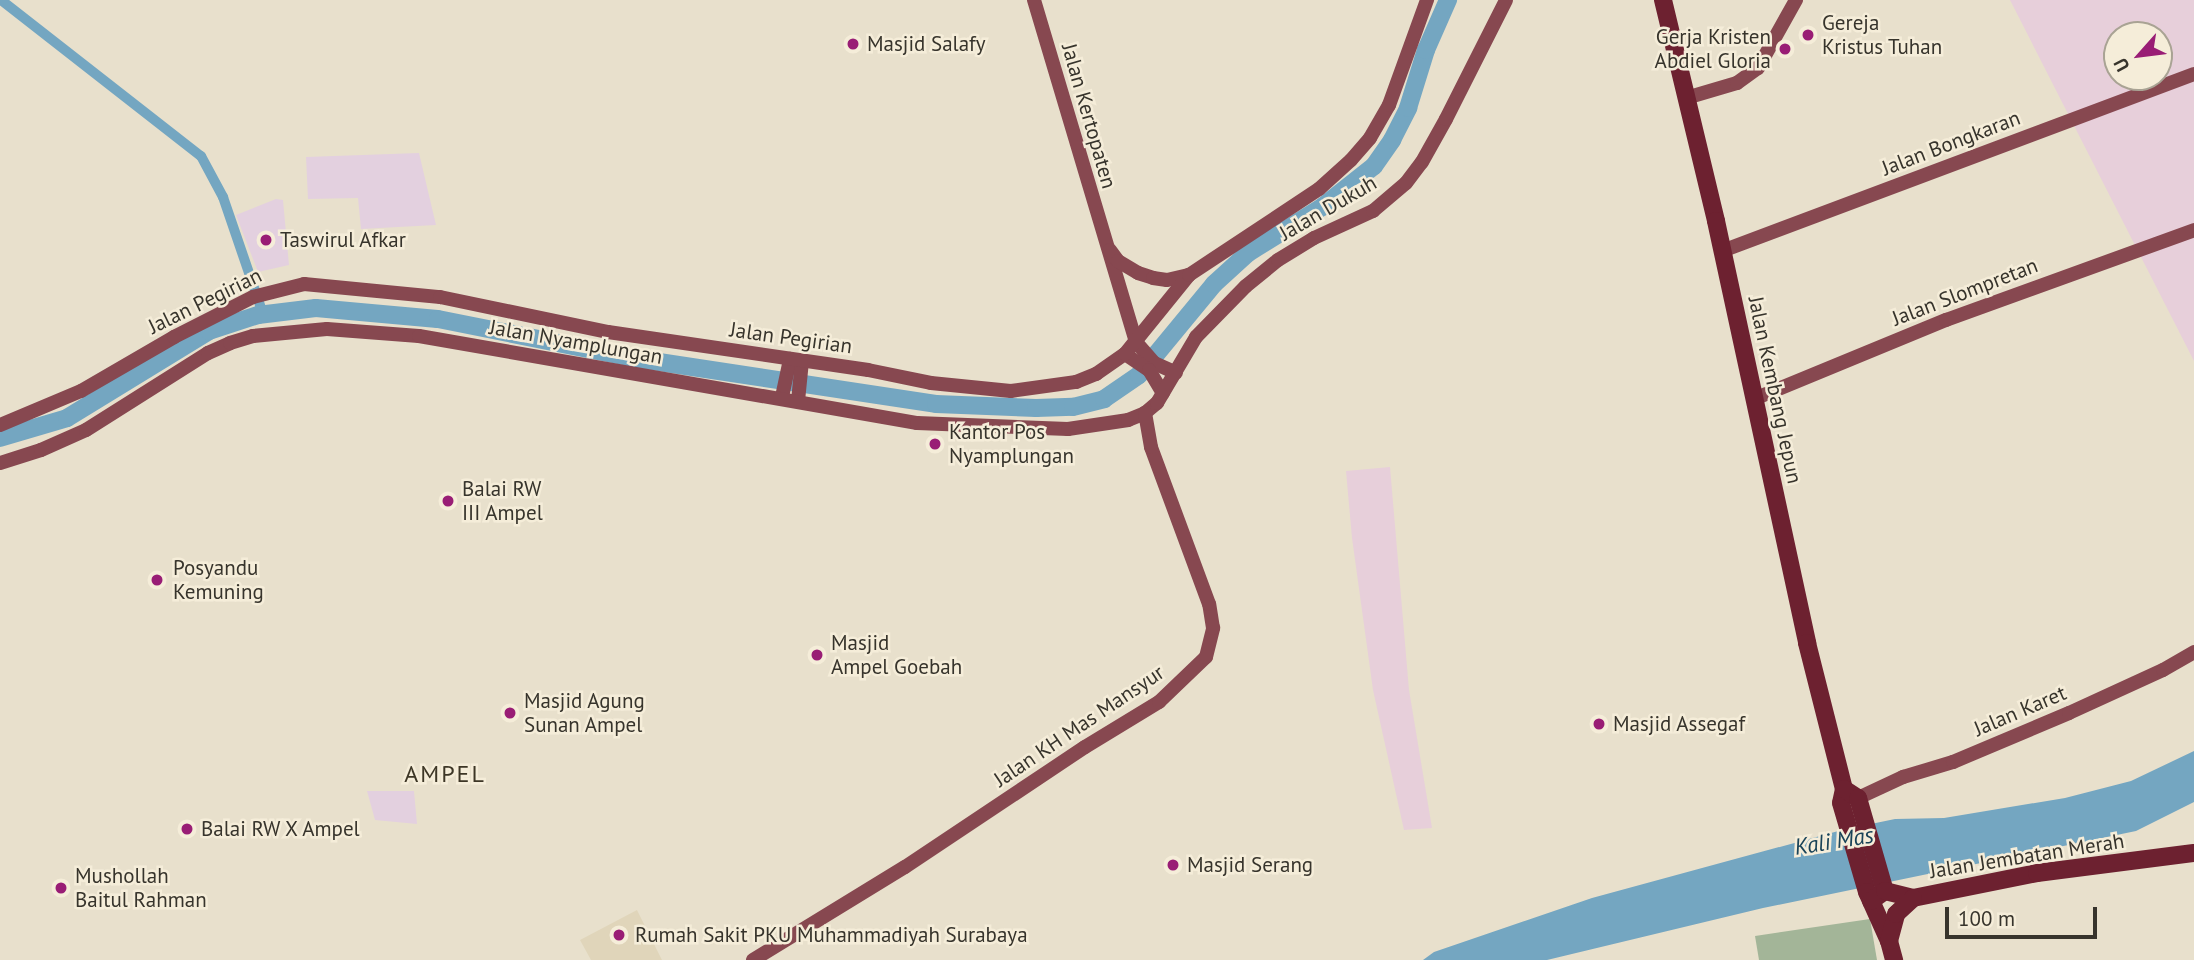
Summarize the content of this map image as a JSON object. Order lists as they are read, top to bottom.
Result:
{
  "streets": {
    "main road": [
      "Jalan Kertopaten",
      "Jalan Bongkaran",
      "Jalan Dukuh",
      "Jalan Slompretan",
      "Jalan Pegirian",
      "Jalan Nyamplungan",
      "Jalan Kembang Jepun",
      "Jalan Karet",
      "Jalan KH Mas Mansyur",
      "Jalan Jembatan Merah"
    ]
  },
  "crossings": [
    ["Jalan Kertopaten", "Jalan Pegirian"],
    ["Jalan Bongkaran", "Jalan Kembang Jepun"],
    ["Jalan Dukuh", "Jalan Nyamplungan"],
    ["Jalan Slompretan", "Jalan Kembang Jepun"],
    ["Jalan Nyamplungan", "Jalan KH Mas Mansyur"],
    ["Jalan Kembang Jepun", "Jalan Karet"],
    ["Jalan Kembang Jepun", "Jalan Jembatan Merah"]
  ],
  "districts": ["AMPEL"],
  "water": ["Kali Mas"],
  "places": [
    "Gereja Kristus Tuhan",
    "Masjid Salafy",
    "Gerja Kristen Abdiel Gloria",
    "Taswirul Afkar",
    "Kantor Pos Nyamplungan",
    "Balai RW III Ampel",
    "Posyandu Kemuning",
    "Masjid Ampel Goebah",
    "Masjid Agung Sunan Ampel",
    "Masjid Assegaf",
    "Balai RW X Ampel",
    "Masjid Serang",
    "Mushollah Baitul Rahman",
    "Rumah Sakit PKU Muhammadiyah Surabaya"
  ],
  "scale_bar": "100 m",
  "north": "bottom left"
}
